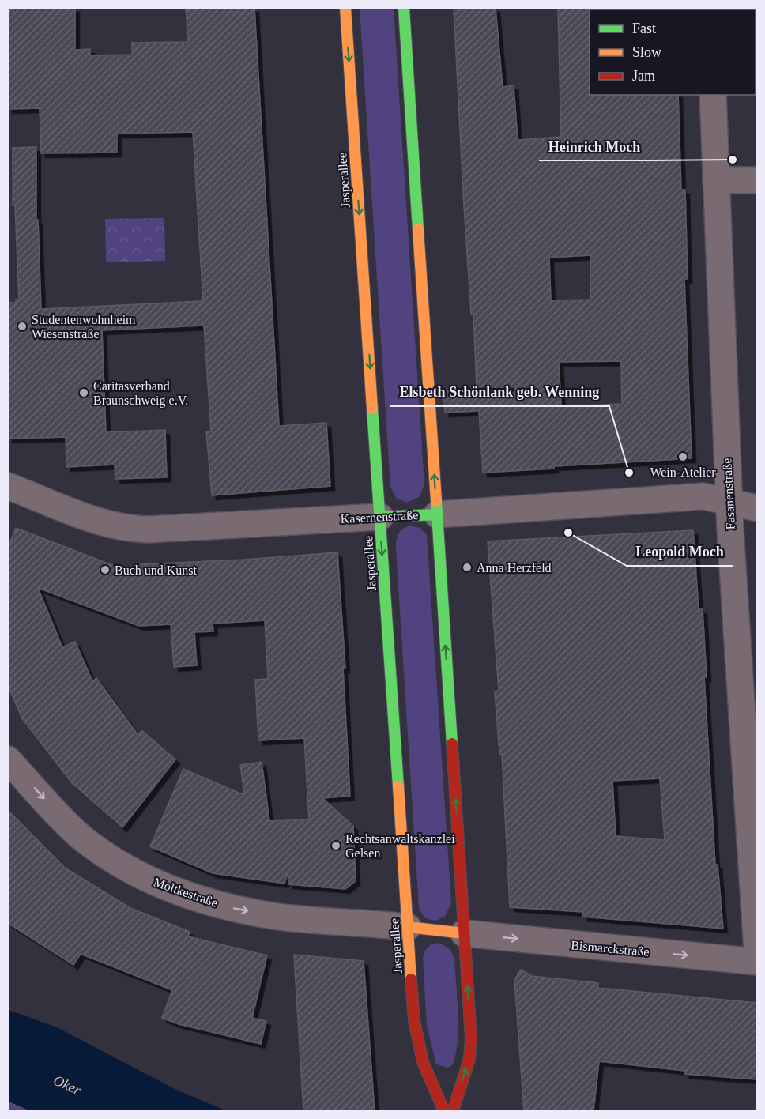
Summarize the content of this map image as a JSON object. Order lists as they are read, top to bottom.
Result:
{
  "streets": {
    "street": [
      "Jasperallee",
      "Fasanenstraße",
      "Kasernenstraße",
      "Moltkestraße",
      "Bismarckstraße"
    ]
  },
  "crossings": [
    ["Jasperallee", "Kasernenstraße"],
    ["Jasperallee", "Moltkestraße"],
    ["Fasanenstraße", "Kasernenstraße"]
  ],
  "one_way": ["Moltkestraße", "Bismarckstraße"],
  "water": ["Oker"],
  "places": [
    "Heinrich Moch",
    "Studentenwohnheim Wiesenstraße",
    "Caritasverband Braunschweig e.V.",
    "Wein-Atelier",
    "Elsbeth Schönlank geb. Wenning",
    "Leopold Moch",
    "Anna Herzfeld",
    "Buch und Kunst",
    "Rechtsanwaltskanzlei Gelsen"
  ],
  "legend": ["Fast", "Slow", "Jam"]
}
